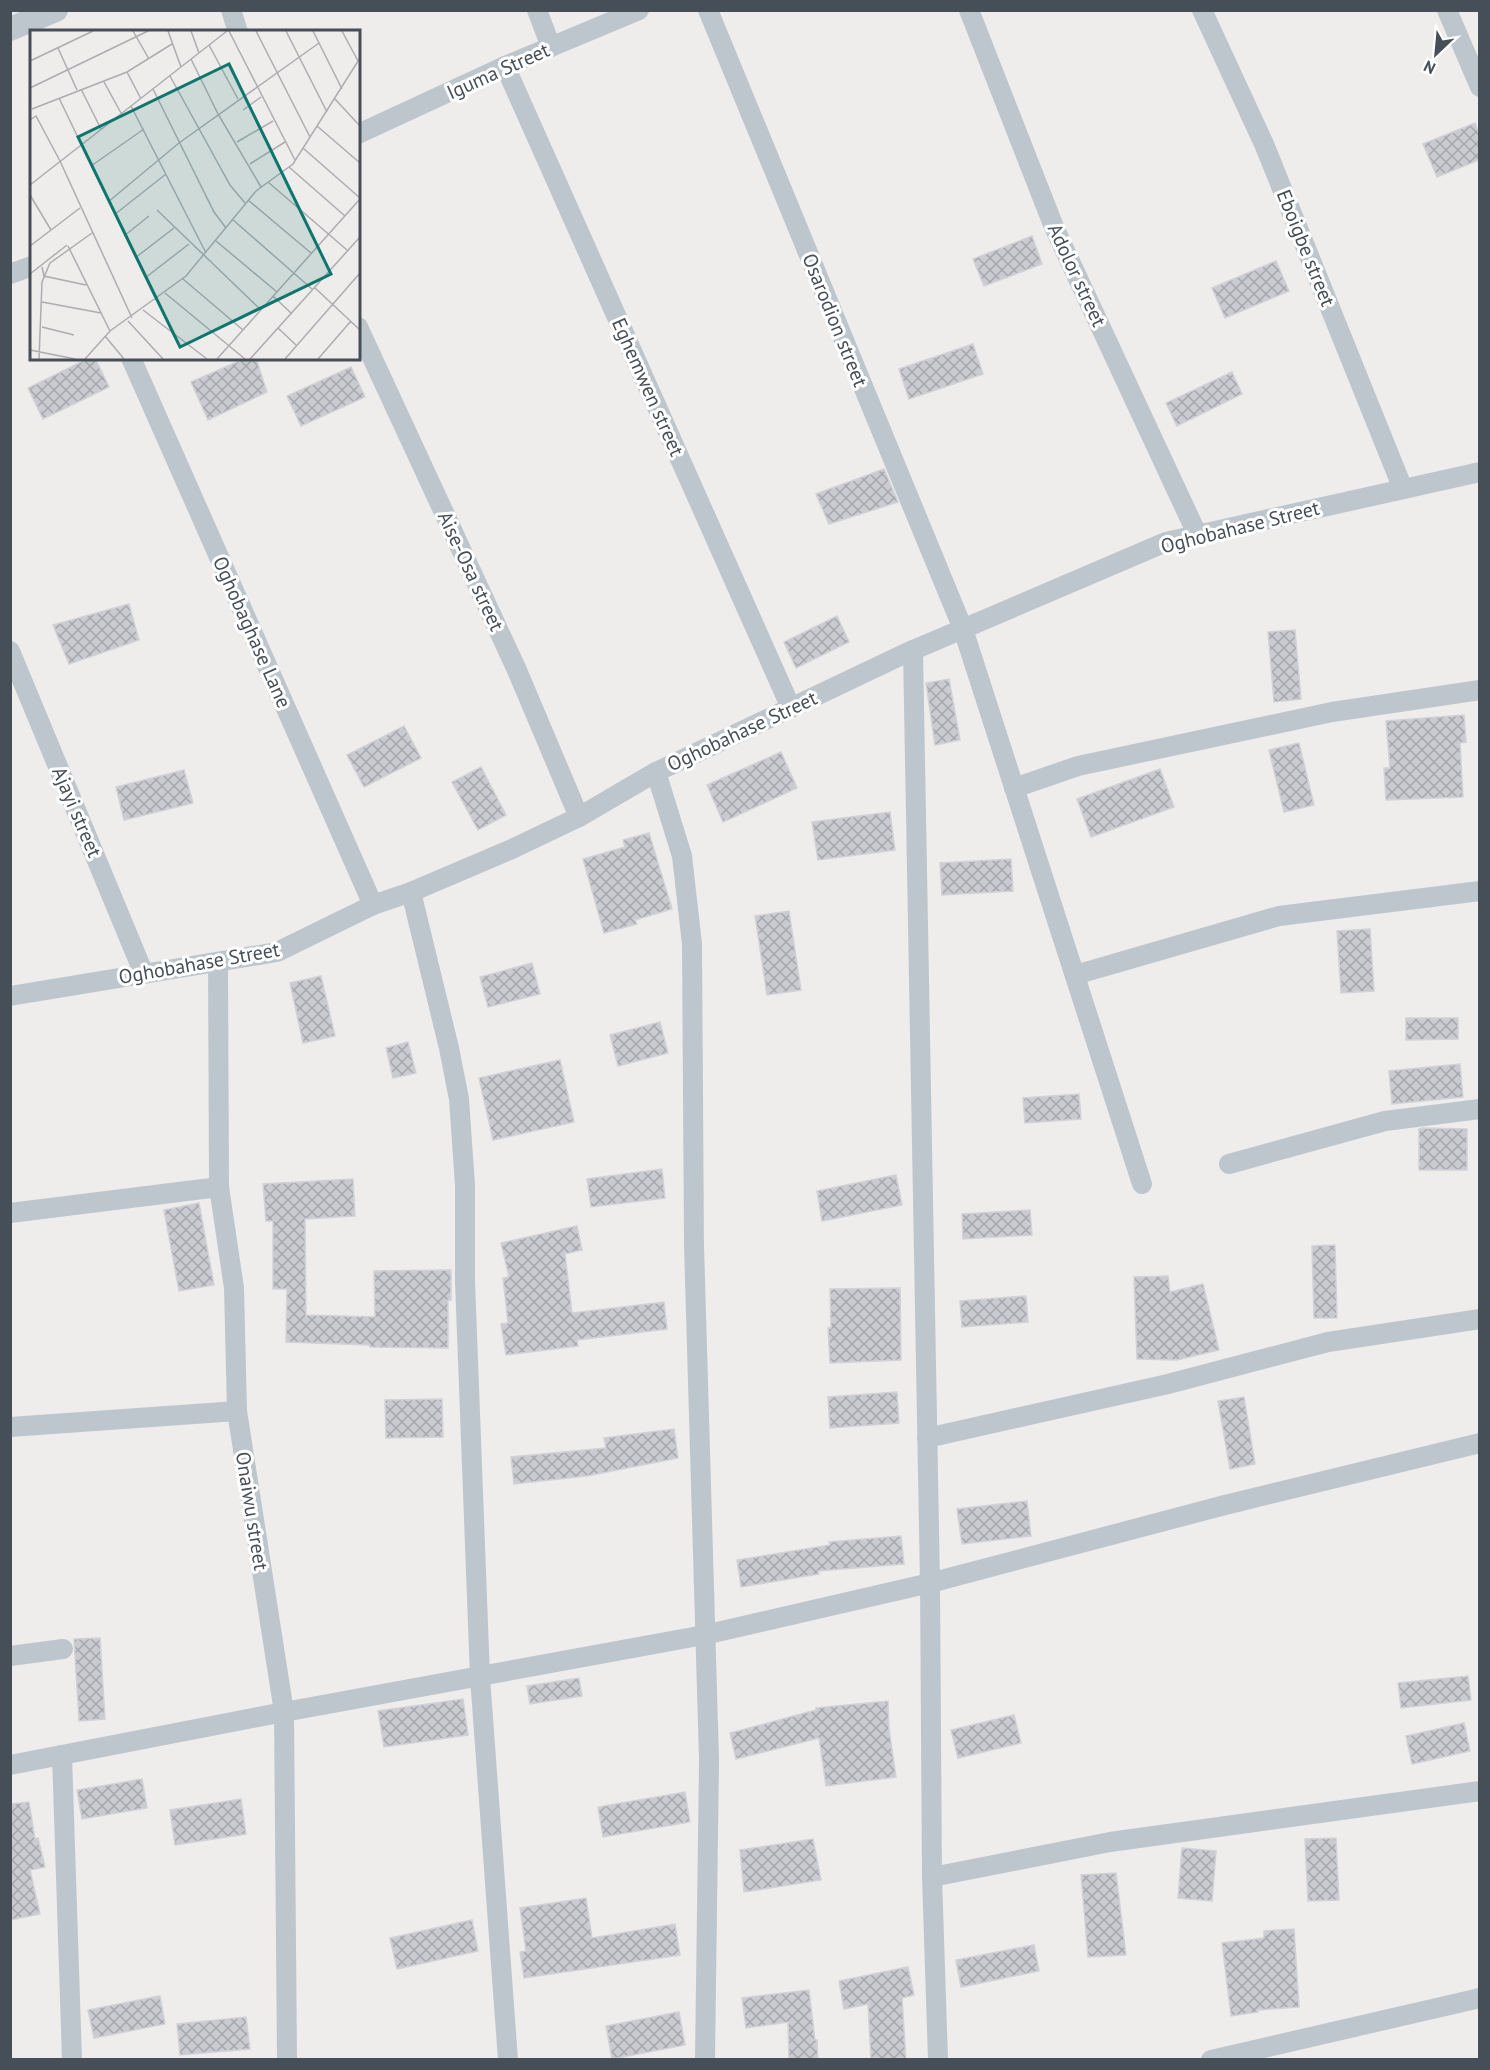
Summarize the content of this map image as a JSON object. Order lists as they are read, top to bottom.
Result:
{
  "streets": {
    "street": [
      "Iguma Street",
      "Eboigbe street",
      "Adolor street",
      "Osarodion street",
      "Eghemwen street",
      "Oghobahase Street",
      "Aise-Osa street",
      "Oghobaghase Lane",
      "Ajayi street",
      "Onaiwu street"
    ]
  },
  "crossings": [
    ["Iguma Street", "Eghemwen street"],
    ["Eboigbe street", "Oghobahase Street"],
    ["Adolor street", "Oghobahase Street"],
    ["Osarodion street", "Oghobahase Street"],
    ["Eghemwen street", "Oghobahase Street"],
    ["Oghobahase Street", "Aise-Osa street"],
    ["Oghobahase Street", "Oghobaghase Lane"],
    ["Oghobahase Street", "Ajayi street"],
    ["Oghobahase Street", "Onaiwu street"]
  ],
  "north": "bottom left"
}
